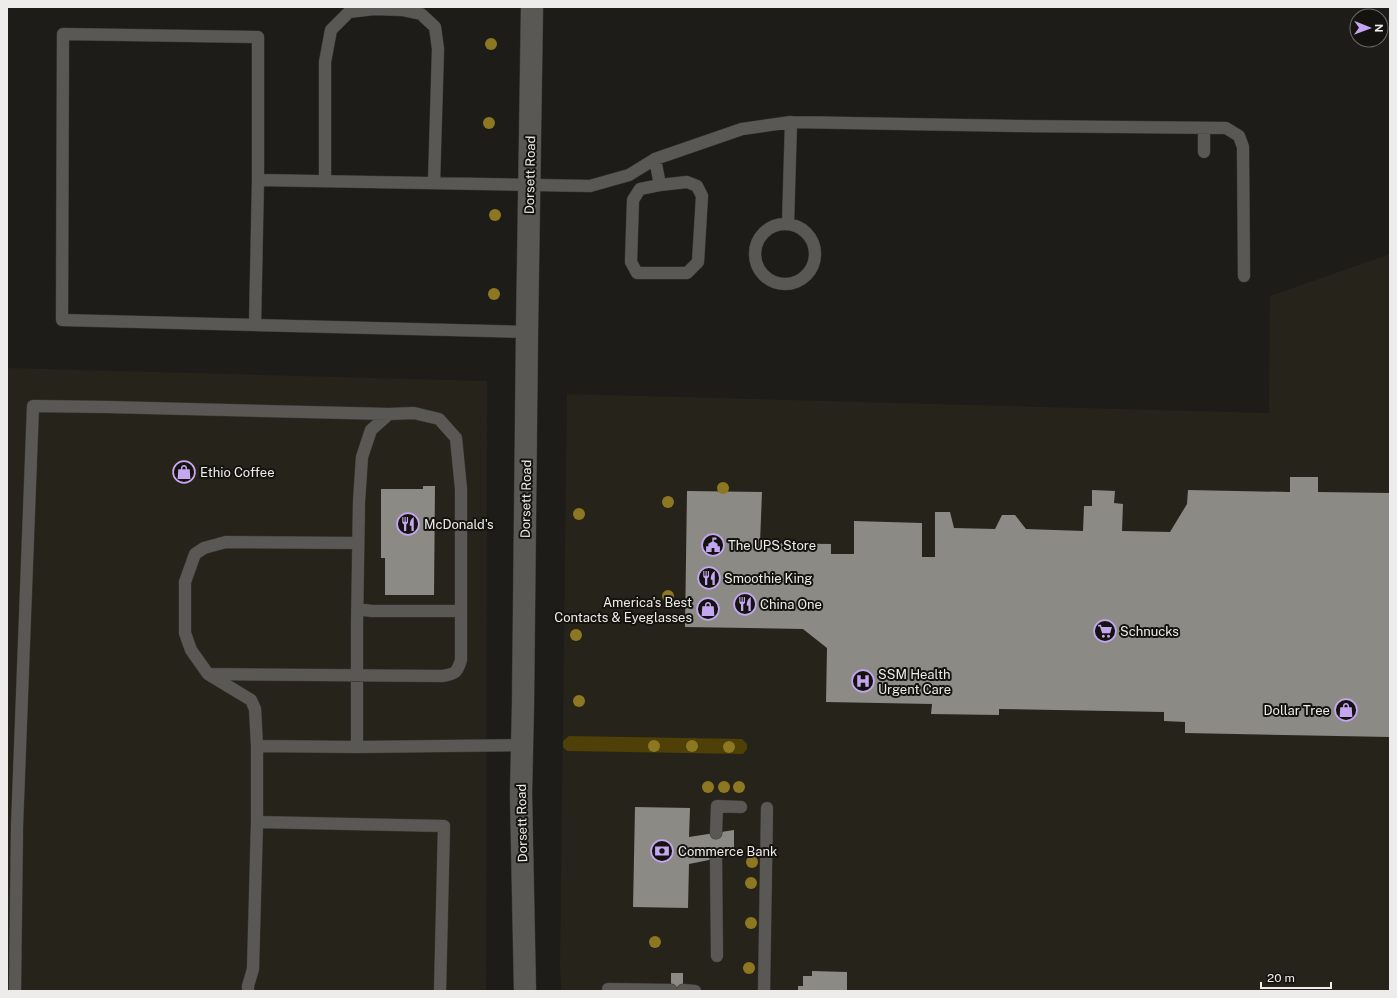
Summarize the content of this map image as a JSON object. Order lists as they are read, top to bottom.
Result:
{
  "streets": {
    "main road": ["Dorsett Road"]
  },
  "places": {
    "shop": ["Ethio Coffee", "America's Best Contacts & Eyeglasses", "Dollar Tree"],
    "restaurant": ["McDonald's", "Smoothie King", "China One"],
    "public building": ["The UPS Store"],
    "supermarket": ["Schnucks"],
    "hospital": ["SSM Health Urgent Care"],
    "bank": ["Commerce Bank"]
  },
  "scale_bar": "20 m",
  "north": "right"
}
